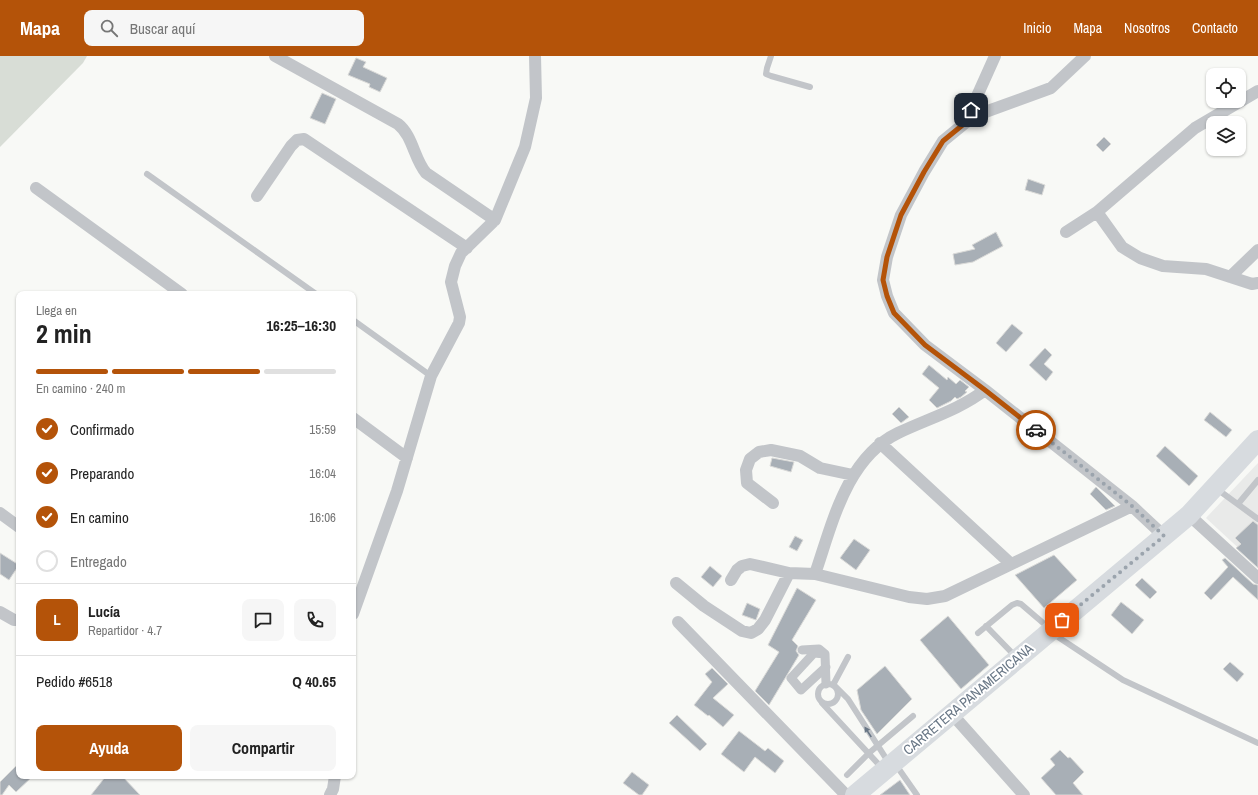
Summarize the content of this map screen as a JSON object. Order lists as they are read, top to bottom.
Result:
{
  "streets": {
    "highway": ["CARRETERA PANAMERICANA"]
  },
  "page": {
    "header": "Mapa",
    "search": "Buscar aquí",
    "nav": [
      "Inicio",
      "Mapa",
      "Nosotros",
      "Contacto"
    ],
    "heading": ["2 min", "Llega en", "16:25–16:30"],
    "panel": [
      "Lucía",
      "Repartidor · 4.7",
      "Pedido #6518",
      "Q 40.65"
    ],
    "bar": "En camino · 240 m",
    "list": [
      ["Confirmado", "15:59"],
      ["Preparando", "16:04"],
      ["En camino", "16:06"],
      "Entregado"
    ],
    "round": "L",
    "buttons": ["Ayuda", "Compartir"]
  }
}
